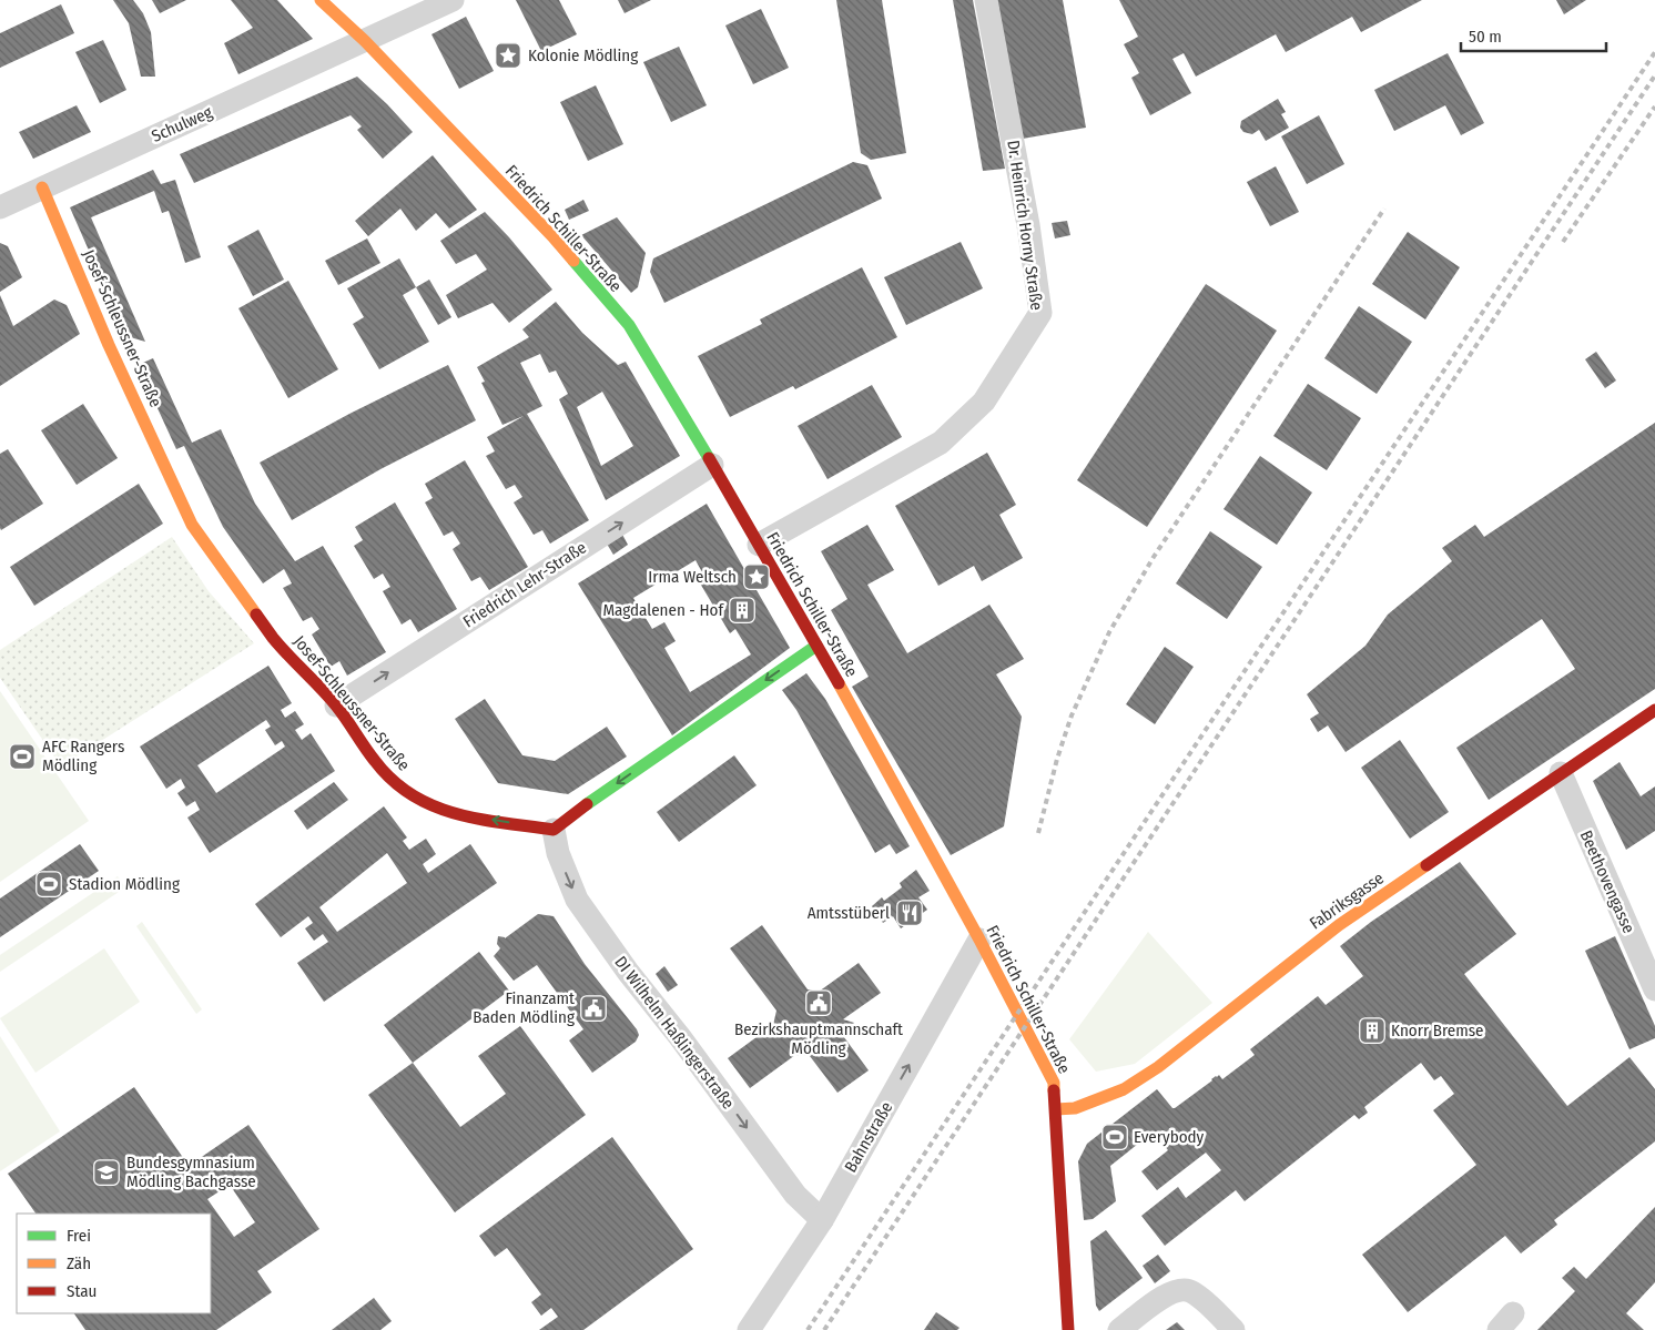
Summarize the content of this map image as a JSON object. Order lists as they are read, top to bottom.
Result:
{
  "streets": {
    "street": [
      "Schulweg",
      "Dr. Heinrich Horny Straße",
      "Friedrich Schiller-Straße",
      "Josef-Schleussner-Straße",
      "Friedrich Lehr-Straße",
      "Beethovengasse",
      "Fabriksgasse",
      "DI Wilhelm Haßlingerstraße",
      "Bahnstraße"
    ]
  },
  "crossings": [
    ["Schulweg", "Friedrich Schiller-Straße"],
    ["Schulweg", "Josef-Schleussner-Straße"],
    ["Dr. Heinrich Horny Straße", "Friedrich Schiller-Straße"],
    ["Friedrich Schiller-Straße", "Friedrich Lehr-Straße"],
    ["Friedrich Schiller-Straße", "Fabriksgasse"],
    ["Friedrich Schiller-Straße", "Bahnstraße"],
    ["Josef-Schleussner-Straße", "Friedrich Lehr-Straße"],
    ["Josef-Schleussner-Straße", "DI Wilhelm Haßlingerstraße"],
    ["Beethovengasse", "Fabriksgasse"],
    ["DI Wilhelm Haßlingerstraße", "Bahnstraße"]
  ],
  "one_way": ["Friedrich Lehr-Straße", "DI Wilhelm Haßlingerstraße", "Bahnstraße"],
  "places": {
    "place": ["Kolonie Mödling", "Irma Weltsch"],
    "building": ["Magdalenen - Hof", "Knorr Bremse"],
    "sports": ["AFC Rangers Mödling", "Stadion Mödling", "Everybody"],
    "restaurant": ["Amtsstüberl"],
    "public building": ["Bezirkshauptmannschaft Mödling", "Finanzamt Baden Mödling"],
    "school or university": ["Bundesgymnasium Mödling Bachgasse"]
  },
  "legend": ["Frei", "Zäh", "Stau"],
  "scale_bar": "50 m"
}
